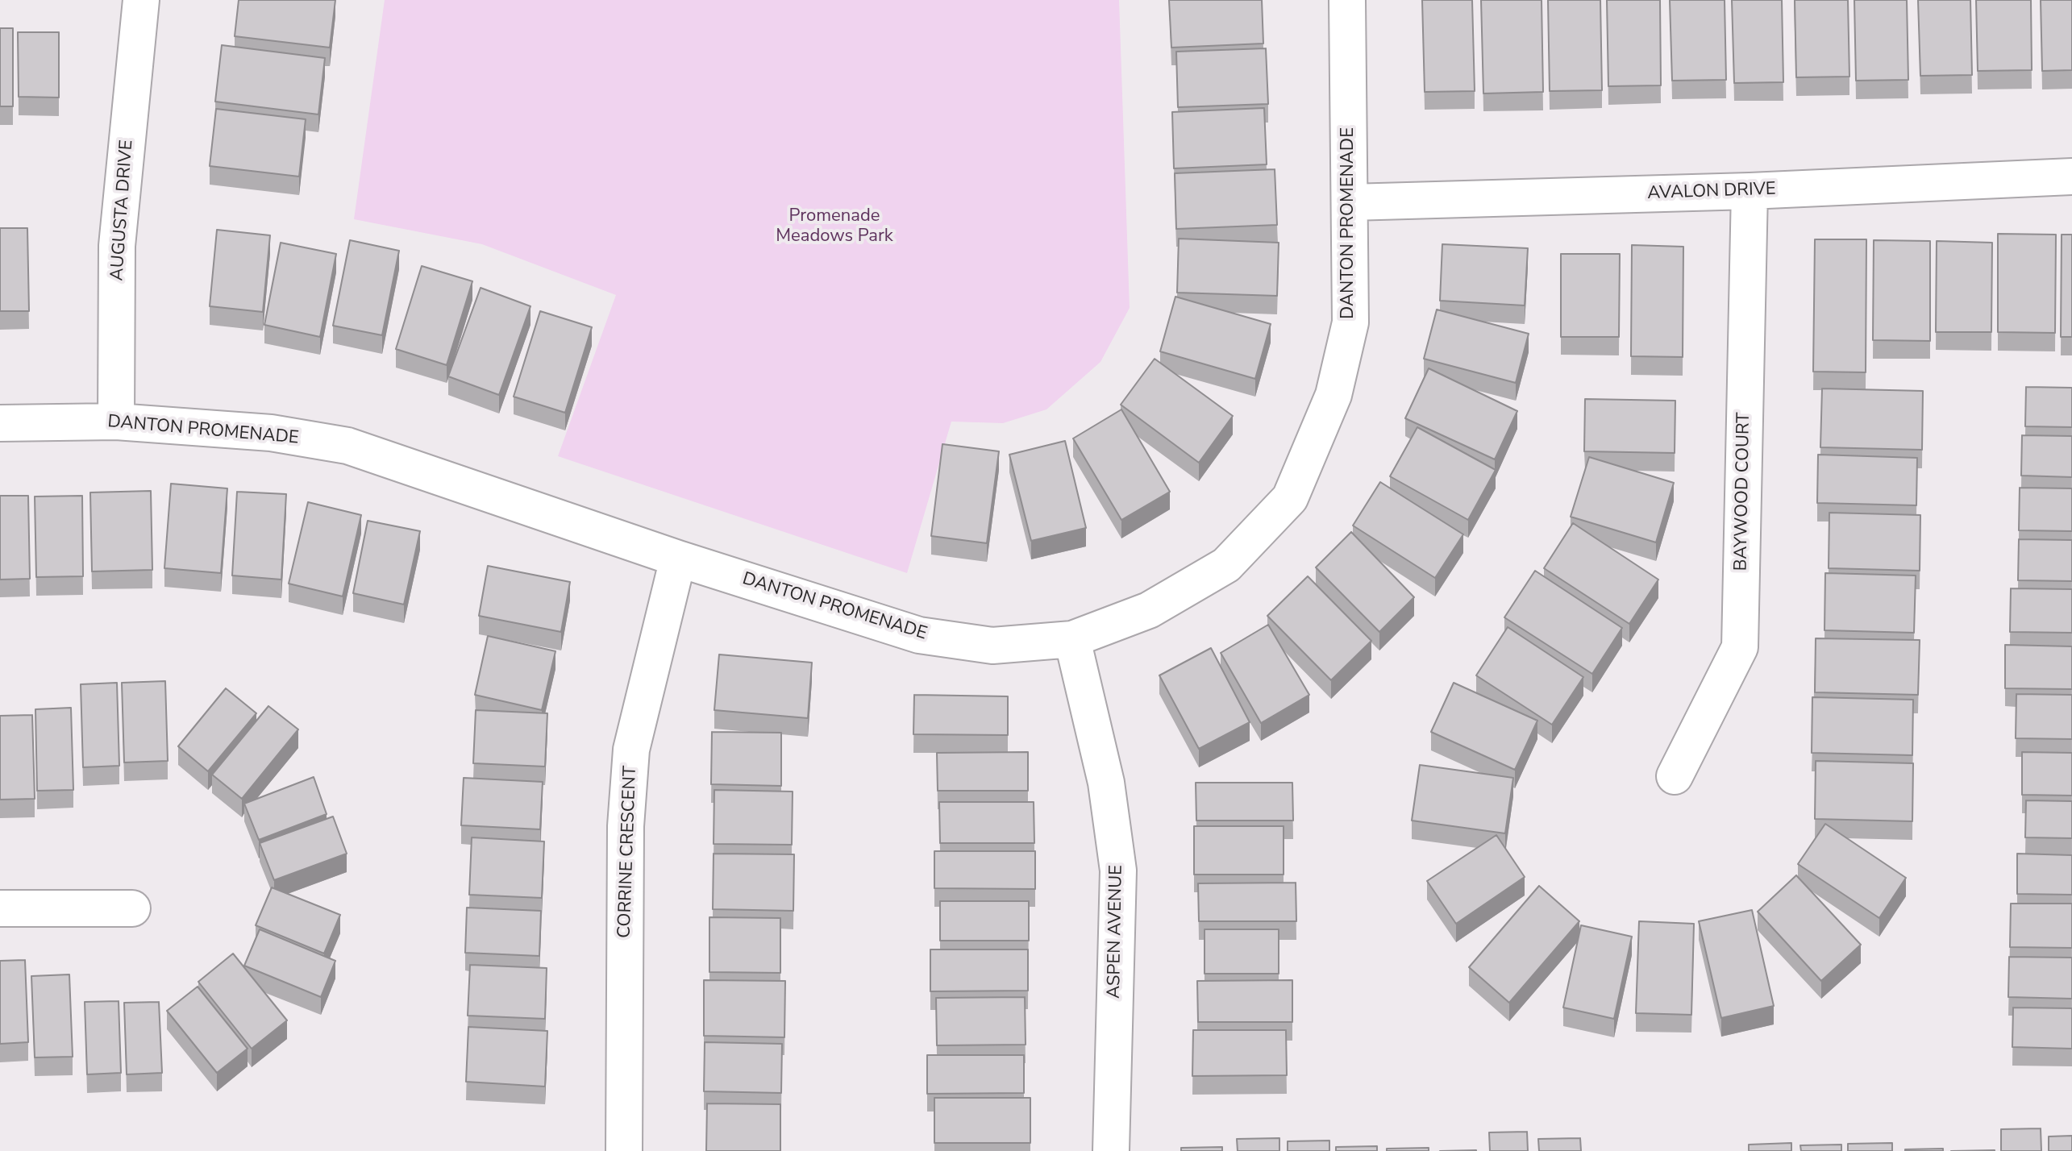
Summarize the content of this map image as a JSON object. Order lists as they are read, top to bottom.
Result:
{
  "streets": {
    "street": [
      "AVALON DRIVE",
      "AUGUSTA DRIVE",
      "DANTON PROMENADE",
      "BAYWOOD COURT",
      "CORRINE CRESCENT",
      "ASPEN AVENUE"
    ]
  },
  "crossings": [
    ["AVALON DRIVE", "DANTON PROMENADE"],
    ["AVALON DRIVE", "BAYWOOD COURT"],
    ["AUGUSTA DRIVE", "DANTON PROMENADE"],
    ["DANTON PROMENADE", "CORRINE CRESCENT"],
    ["DANTON PROMENADE", "ASPEN AVENUE"]
  ],
  "parks": ["Promenade Meadows Park"]
}
